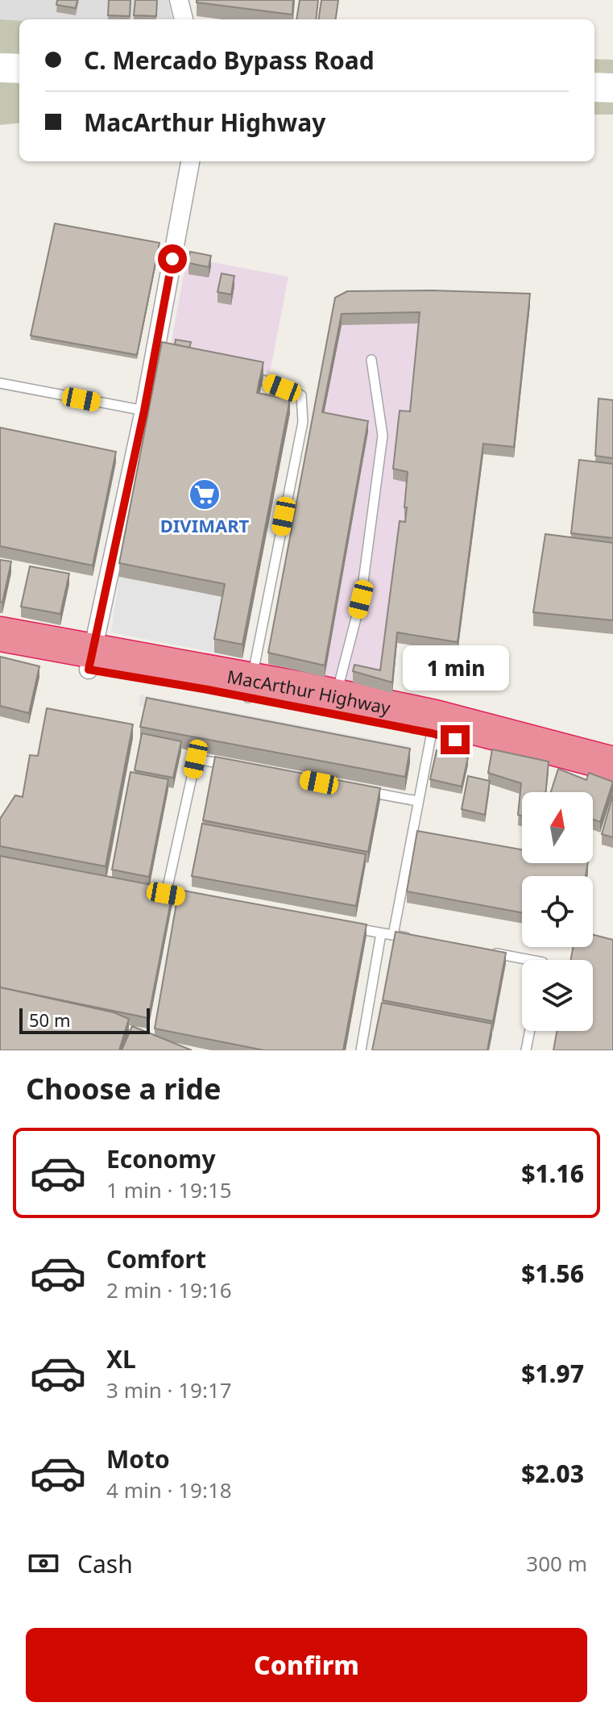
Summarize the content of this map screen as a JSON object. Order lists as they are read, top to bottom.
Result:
{
  "streets": {
    "highway": ["MacArthur Highway"]
  },
  "places": {
    "supermarket": ["DIVIMART"]
  },
  "scale_bar": "50 m",
  "north": "top",
  "page": {
    "banner": ["C. Mercado Bypass Road", "MacArthur Highway"],
    "bubble": "1 min",
    "scale": "50 m",
    "heading": "Choose a ride",
    "list": [
      {
        "name": "Economy",
        "note": "1 min · 19:15",
        "value": "$1.16"
      },
      {
        "name": "Comfort",
        "note": "2 min · 19:16",
        "value": "$1.56"
      },
      {
        "name": "XL",
        "note": "3 min · 19:17",
        "value": "$1.97"
      },
      {
        "name": "Moto",
        "note": "4 min · 19:18",
        "value": "$2.03"
      }
    ],
    "pay": ["Cash", "300 m"],
    "buttons": "Confirm"
  }
}
